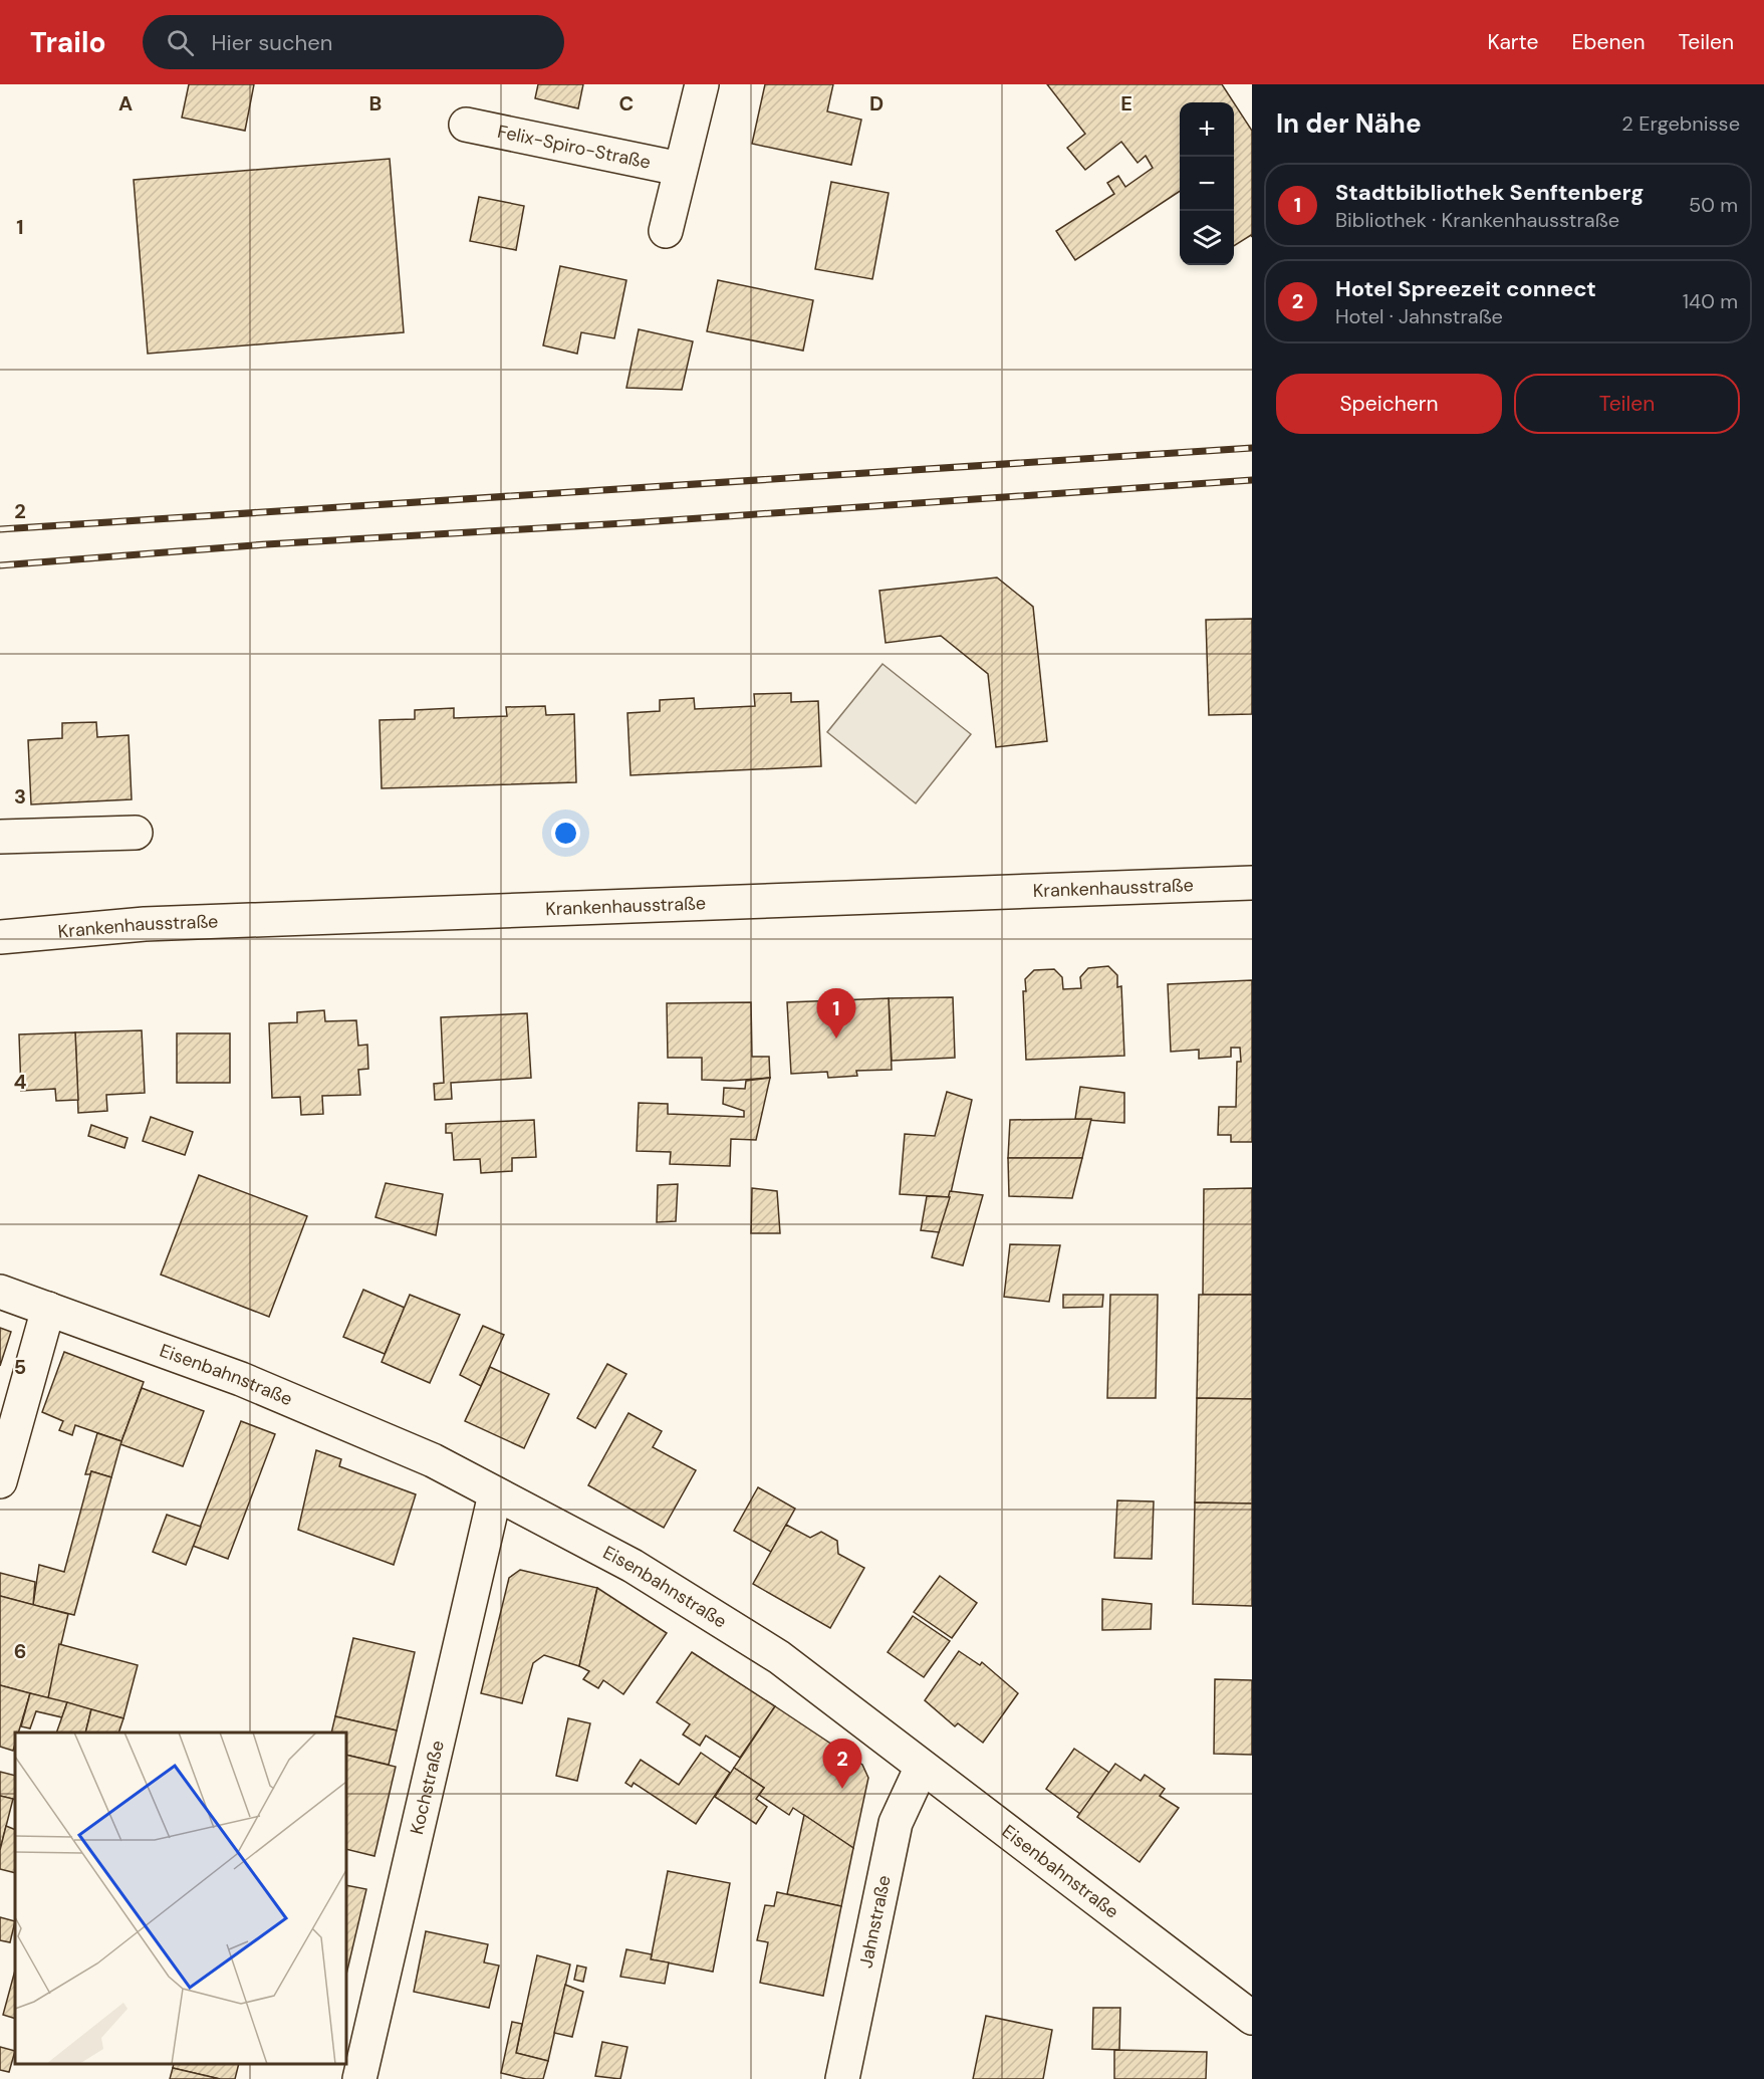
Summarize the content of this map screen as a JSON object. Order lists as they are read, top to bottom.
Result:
{
  "streets": {
    "street": [
      "Felix-Spiro-Straße",
      "Krankenhausstraße",
      "Eisenbahnstraße",
      "Kochstraße",
      "Jahnstraße"
    ]
  },
  "crossings": [
    ["Eisenbahnstraße", "Kochstraße"],
    ["Eisenbahnstraße", "Jahnstraße"]
  ],
  "page": {
    "header": "Trailo",
    "search": "Hier suchen",
    "nav": ["Karte", "Ebenen", "Teilen"],
    "heading": ["In der Nähe", "2 Ergebnisse"],
    "map_buttons": ["+", "−"],
    "list": [
      {
        "mark": "1",
        "name": "Stadtbibliothek Senftenberg",
        "note": "Bibliothek · Krankenhausstraße",
        "value": "50 m"
      },
      {
        "mark": "2",
        "name": "Hotel Spreezeit connect",
        "note": "Hotel · Jahnstraße",
        "value": "140 m"
      }
    ],
    "buttons": ["Speichern", "Teilen"],
    "pins": ["1", "2"]
  },
  "grid": {
    "columns": [
      "A",
      "B",
      "C",
      "D",
      "E"
    ],
    "rows": [
      "1",
      "2",
      "3",
      "4",
      "5",
      "6"
    ]
  }
}
